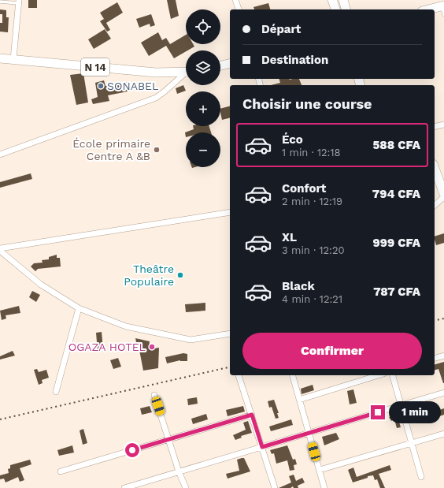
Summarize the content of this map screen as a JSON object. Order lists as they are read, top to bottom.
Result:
{
  "streets": {
    "main road": ["N 14"]
  },
  "places": [
    "SONABEL",
    "École primaire Centre A &B",
    "Theâtre Populaire",
    "OGAZA HOTEL"
  ],
  "page": {
    "map_buttons": ["+", "−"],
    "banner": ["Départ", "Destination"],
    "heading": "Choisir une course",
    "list": [
      {
        "name": "Éco",
        "note": "1 min · 12:18",
        "value": "588 CFA"
      },
      {
        "name": "Confort",
        "note": "2 min · 12:19",
        "value": "794 CFA"
      },
      {
        "name": "XL",
        "note": "3 min · 12:20",
        "value": "999 CFA"
      },
      {
        "name": "Black",
        "note": "4 min · 12:21",
        "value": "787 CFA"
      }
    ],
    "buttons": "Confirmer",
    "bubble": "1 min"
  }
}
